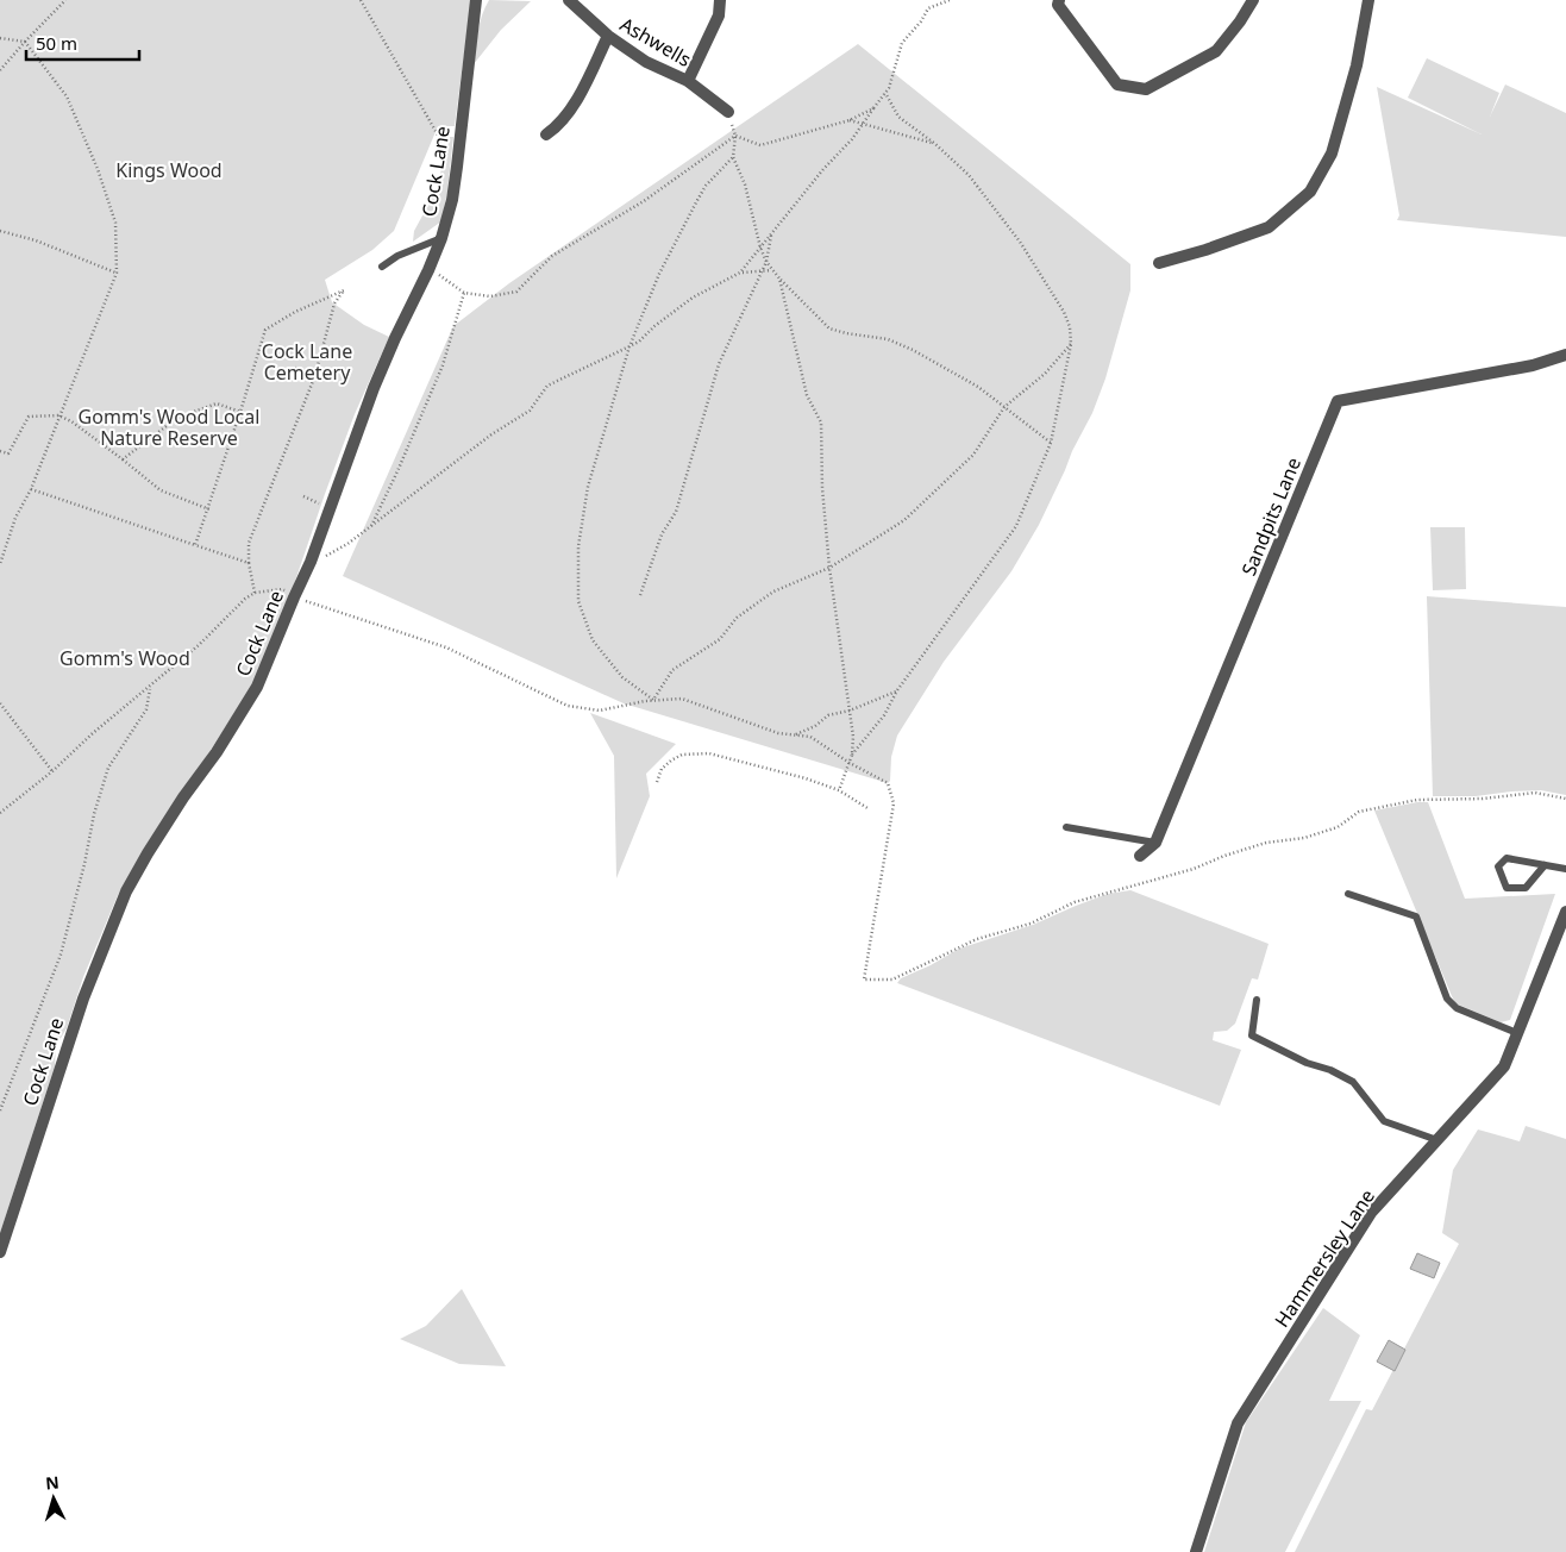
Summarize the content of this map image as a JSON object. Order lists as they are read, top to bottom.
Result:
{
  "streets": {
    "street": [
      "Ashwells",
      "Cock Lane",
      "Sandpits Lane",
      "Hammersley Lane"
    ]
  },
  "parks": [
    "Kings Wood",
    "Cock Lane Cemetery",
    "Gomm's Wood Local Nature Reserve",
    "Gomm's Wood"
  ],
  "scale_bar": "50 m",
  "north": "top"
}
